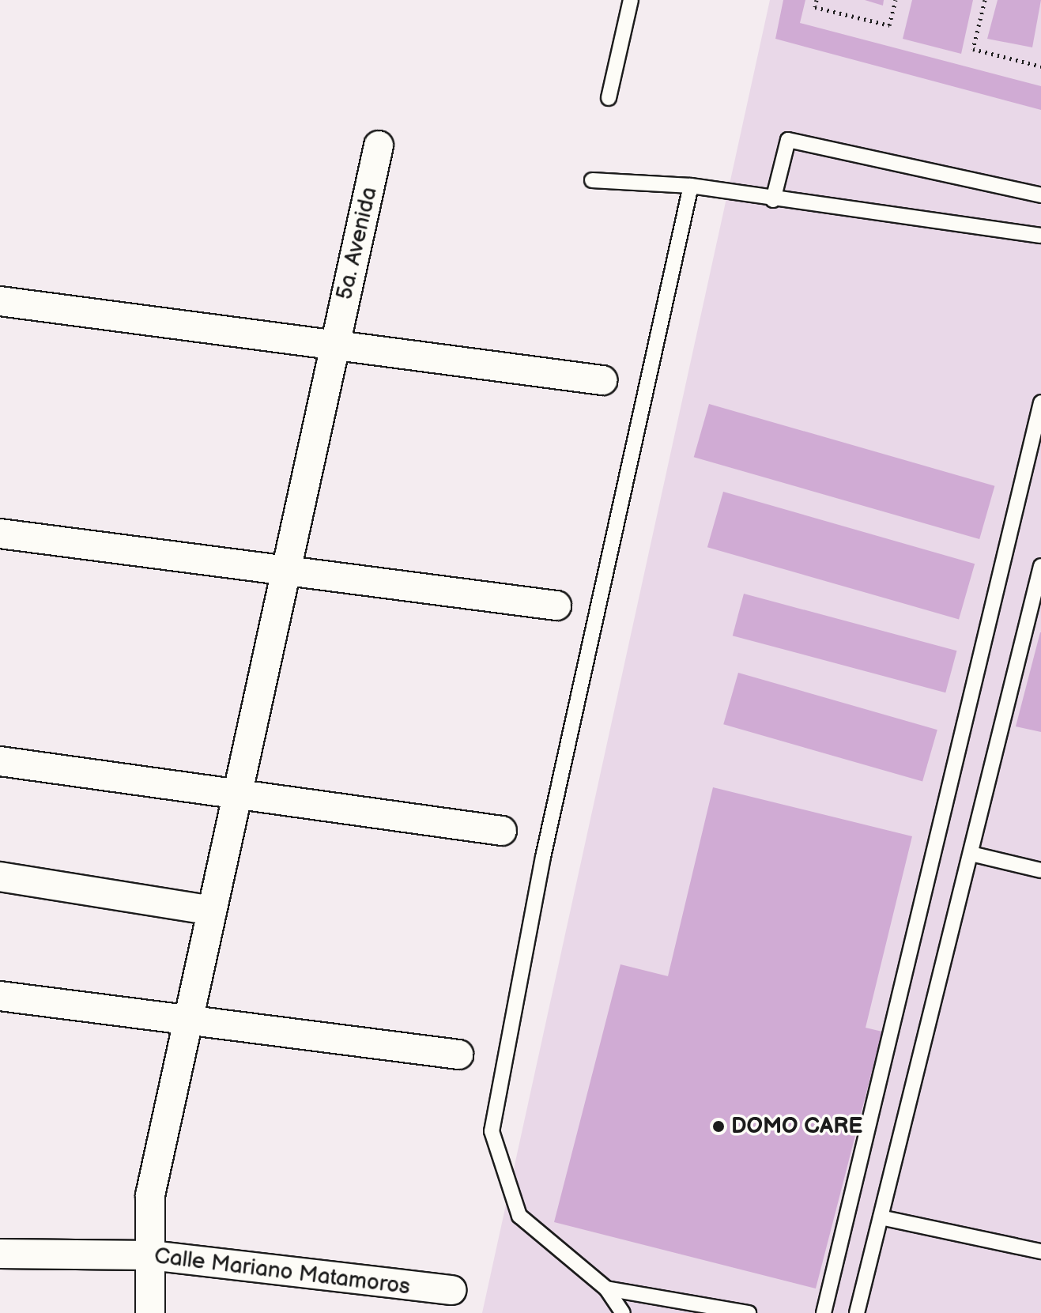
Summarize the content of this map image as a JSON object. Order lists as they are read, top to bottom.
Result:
{
  "streets": {
    "street": ["5a. Avenida", "Calle Mariano Matamoros"]
  },
  "crossings": [
    ["5a. Avenida", "Calle Mariano Matamoros"]
  ],
  "places": ["DOMO CARE"]
}
